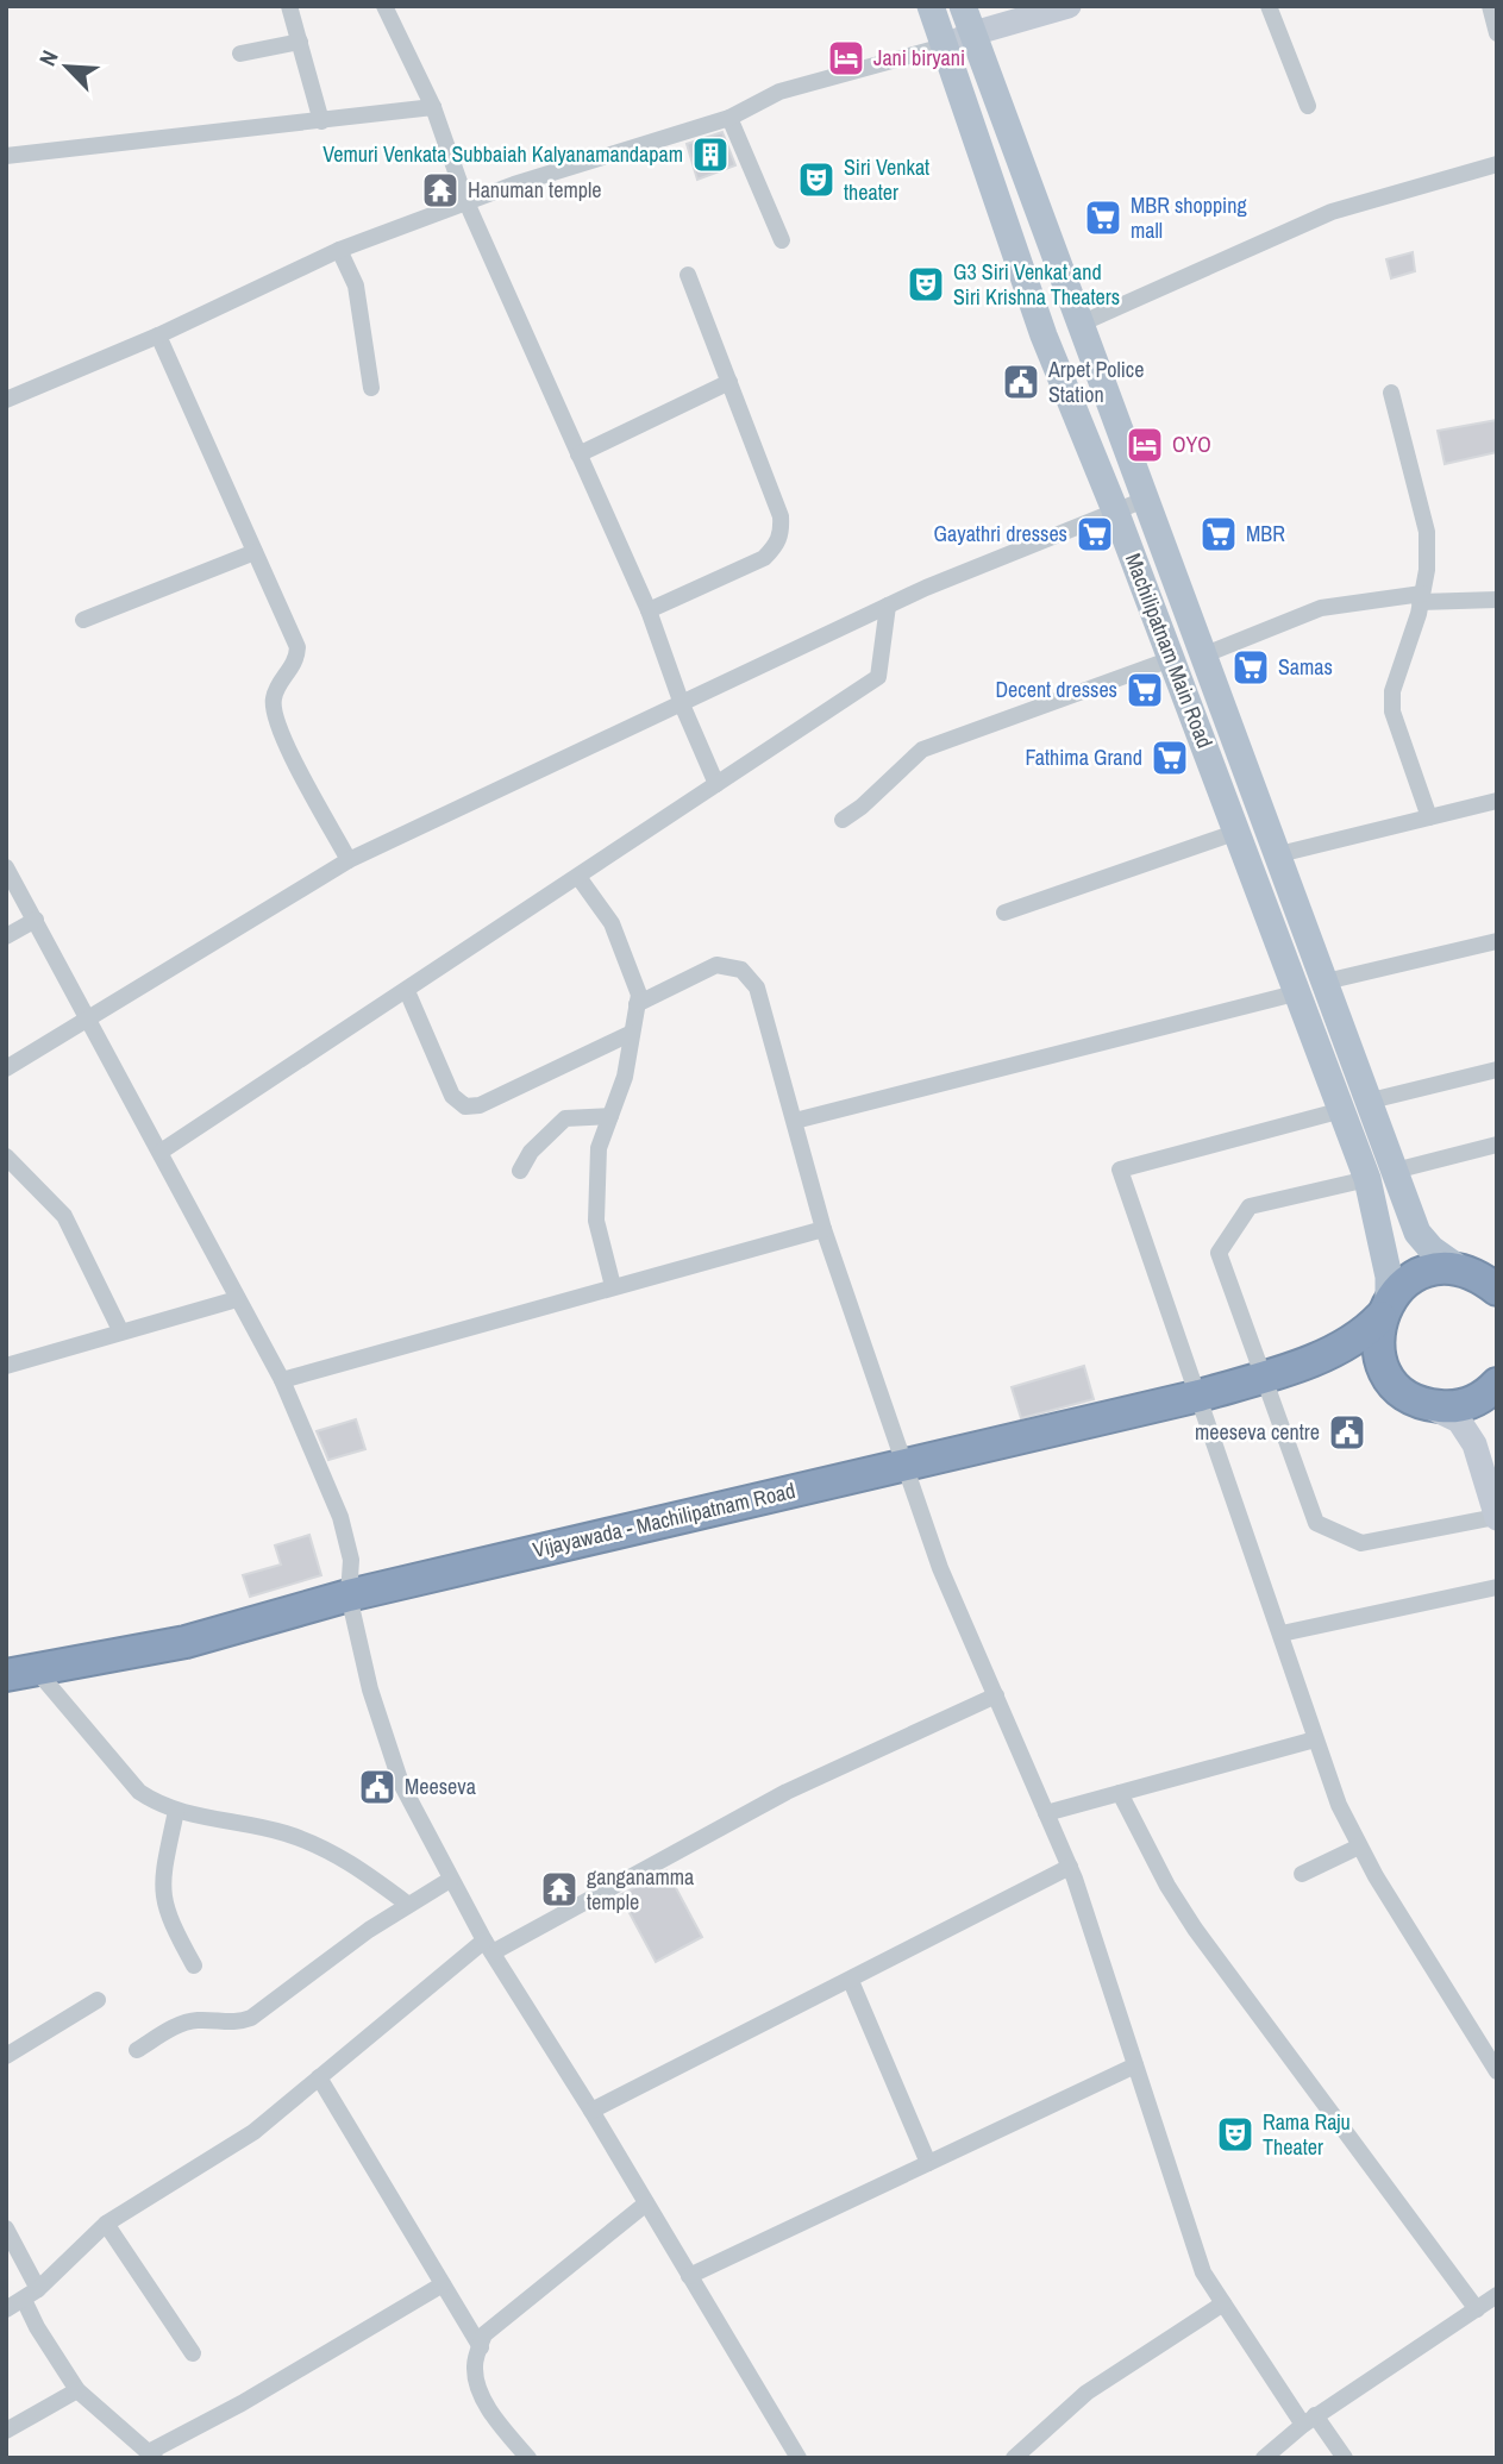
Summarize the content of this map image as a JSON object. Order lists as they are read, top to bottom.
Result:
{
  "streets": {
    "highway": ["Vijayawada - Machilipatnam Road"],
    "main road": ["Machilipatnam Main Road"]
  },
  "crossings": [
    ["Machilipatnam Main Road", "Vijayawada - Machilipatnam Road"]
  ],
  "places": {
    "hotel": ["Jani biryani", "OYO"],
    "building": ["Vemuri Venkata Subbaiah Kalyanamandapam"],
    "theatre": ["Siri Venkat theater", "G3 Siri Venkat and Siri Krishna Theaters", "Rama Raju Theater"],
    "temple": ["Hanuman temple", "ganganamma temple"],
    "supermarket": [
      "MBR shopping mall",
      "Gayathri dresses",
      "MBR",
      "Samas",
      "Decent dresses",
      "Fathima Grand"
    ],
    "public building": ["Arpet Police Station", "meeseva centre", "Meeseva"]
  },
  "north": "top left"
}
